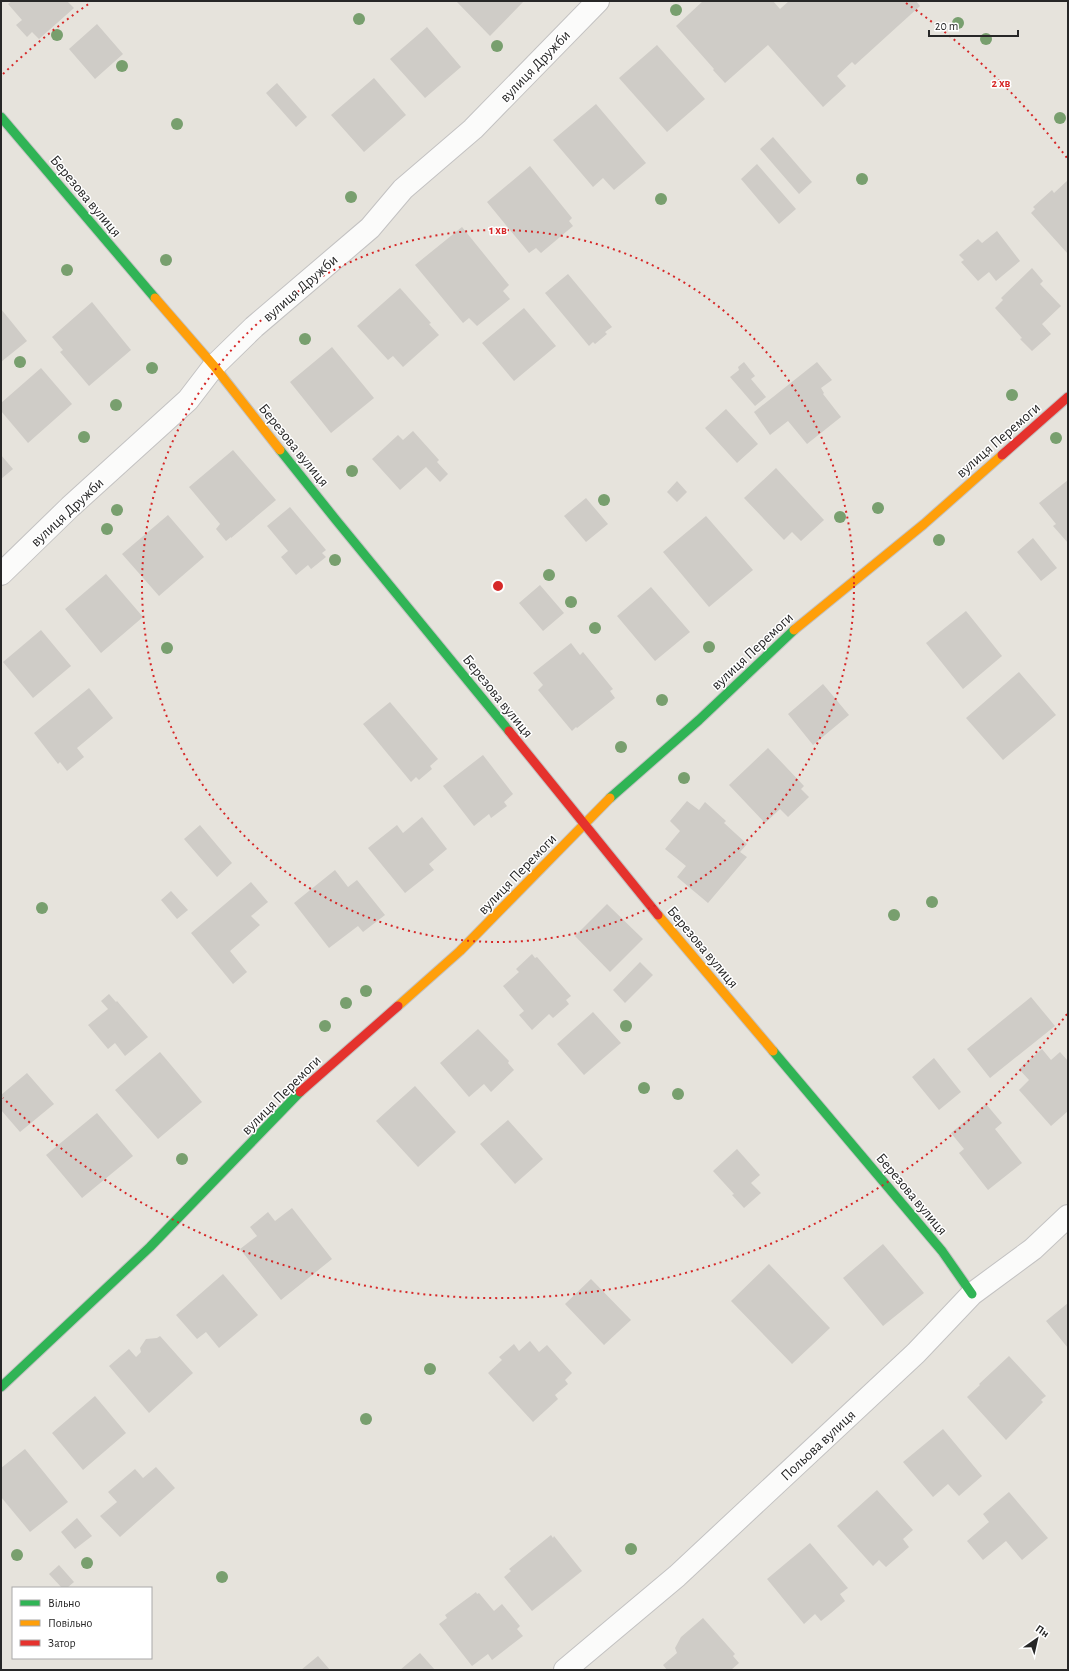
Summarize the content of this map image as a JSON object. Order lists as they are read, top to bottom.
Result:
{
  "streets": {
    "street": [
      "вулиця Дружби",
      "Березова вулиця",
      "вулиця Перемоги",
      "Польова вулиця"
    ]
  },
  "crossings": [
    ["вулиця Дружби", "Березова вулиця"],
    ["Березова вулиця", "вулиця Перемоги"],
    ["Березова вулиця", "Польова вулиця"]
  ],
  "legend": ["Вільно", "Повільно", "Затор"],
  "scale_bar": "20 m",
  "north": "top right",
  "rings": ["2 хв", "1 хв"]
}
